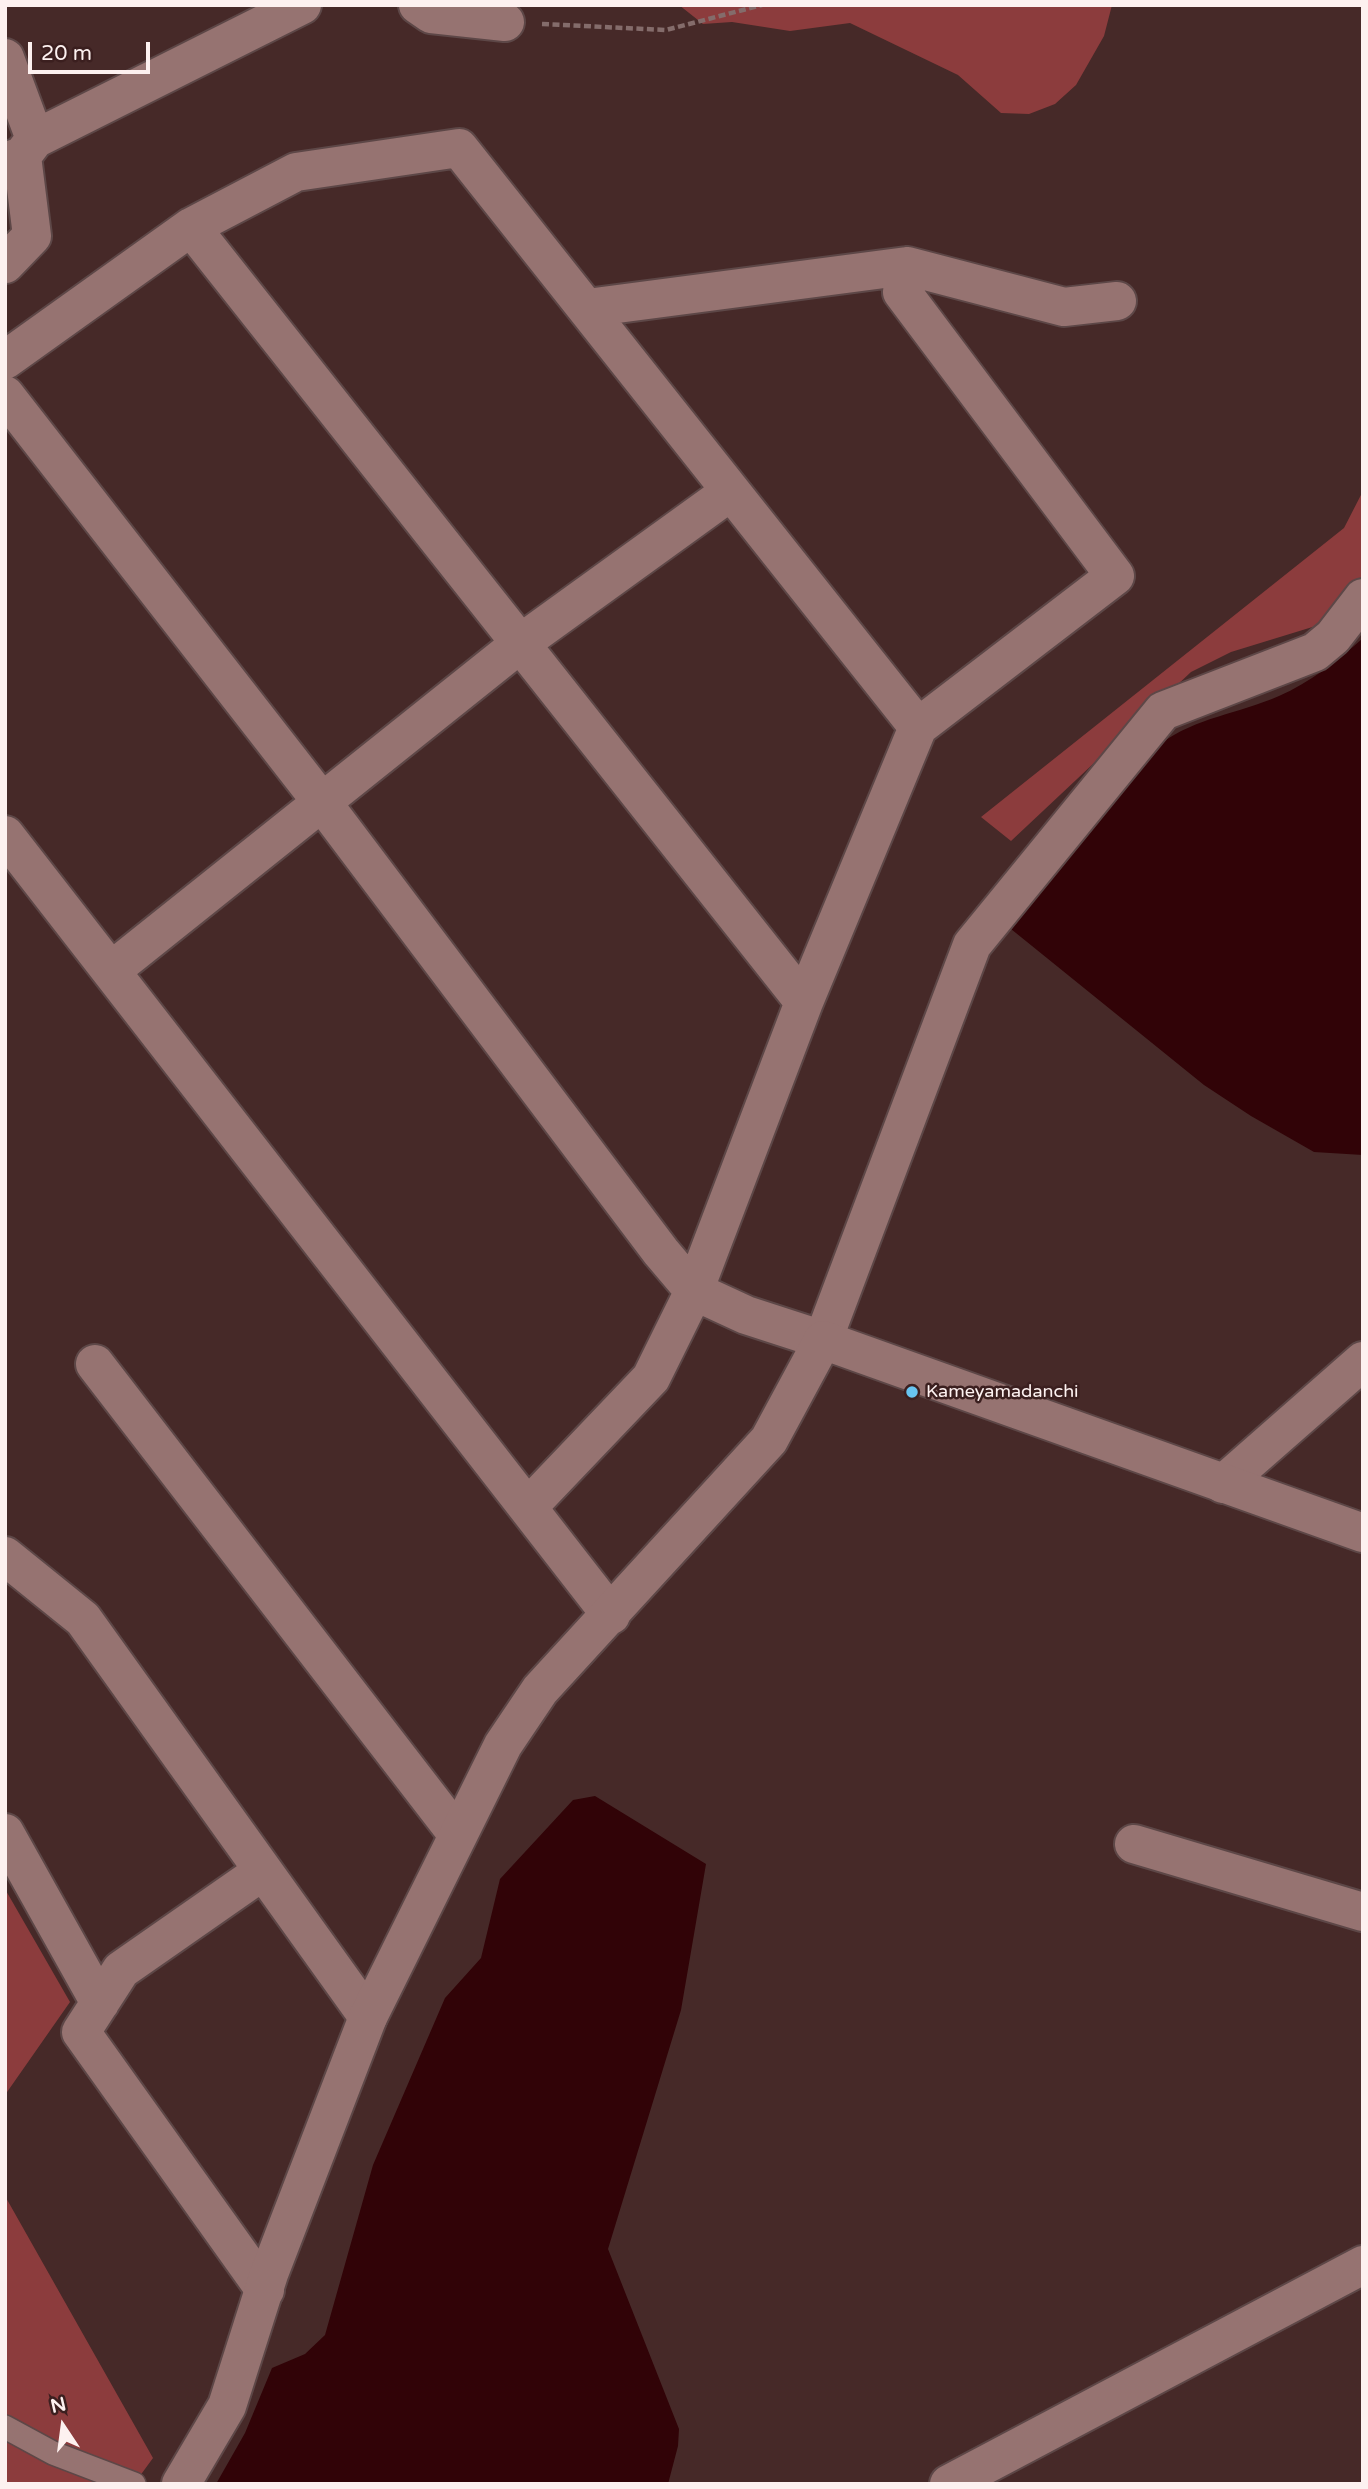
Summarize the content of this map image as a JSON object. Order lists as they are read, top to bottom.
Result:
{
  "places": ["Kameyamadanchi"],
  "scale_bar": "20 m",
  "north": "top"
}
